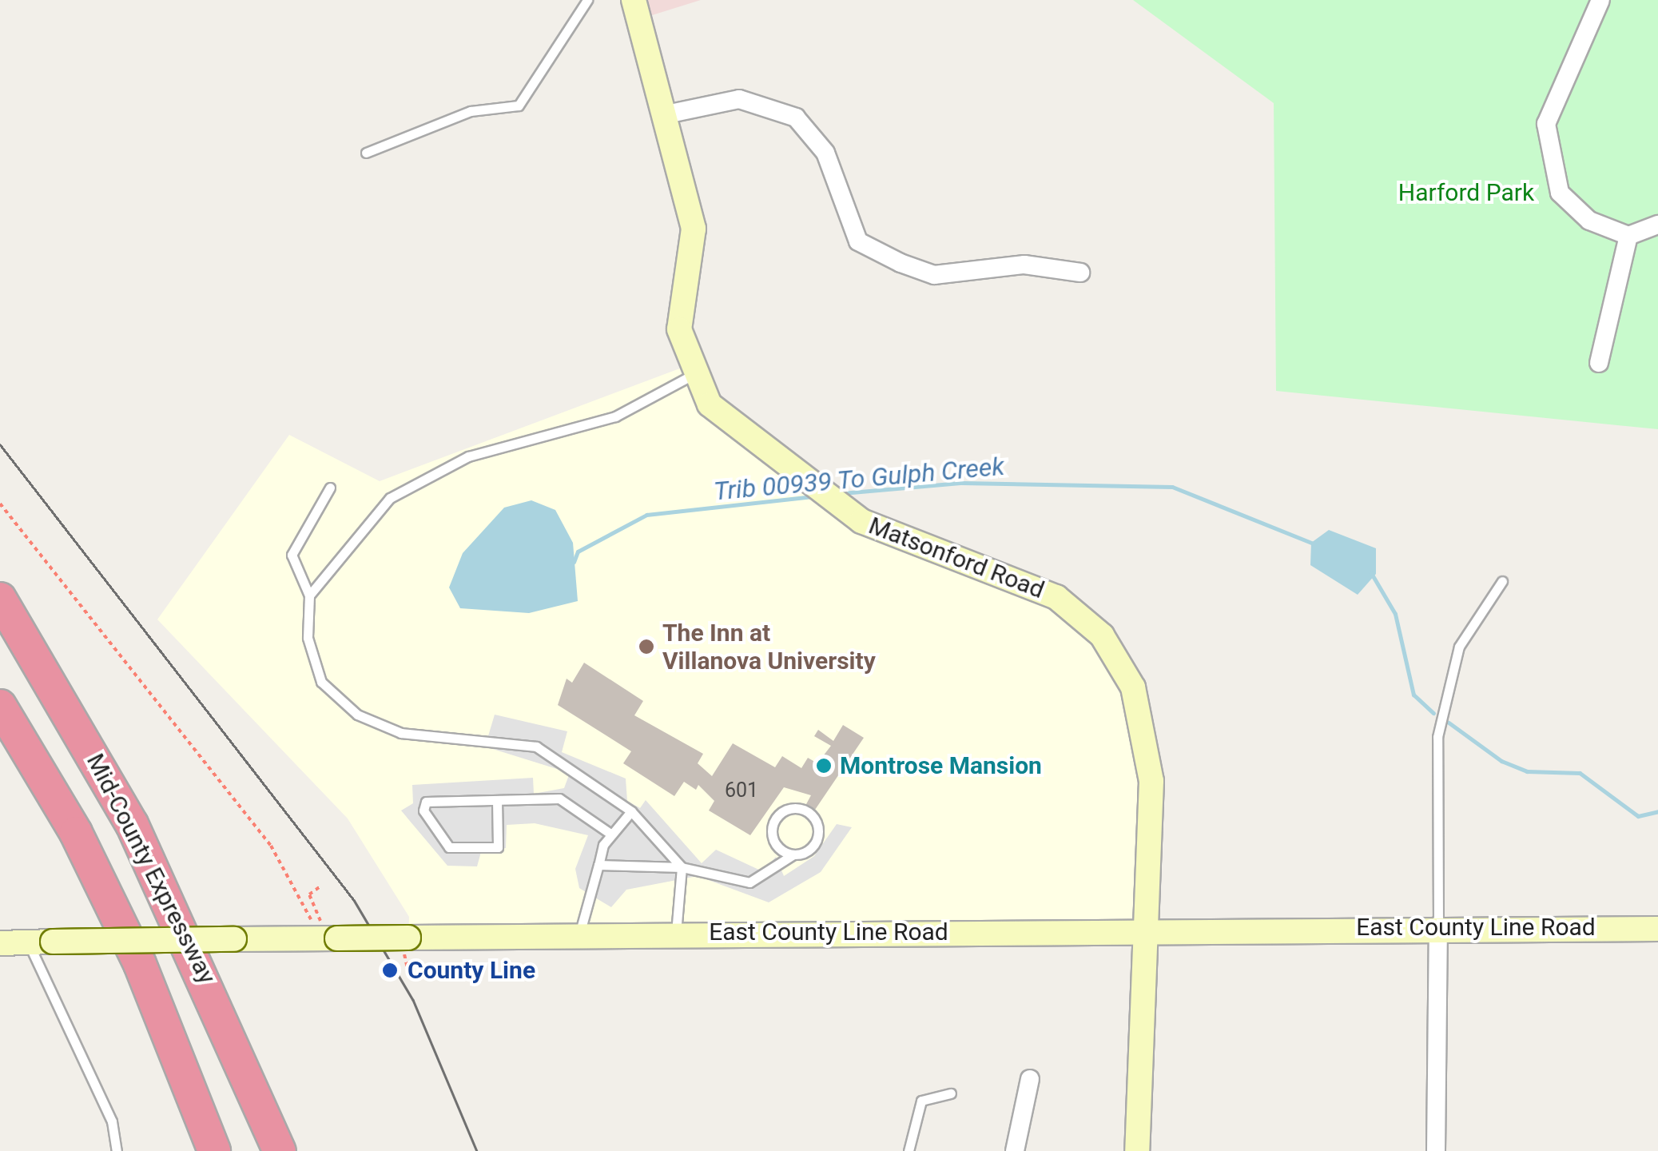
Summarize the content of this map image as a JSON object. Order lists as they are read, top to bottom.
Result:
{
  "streets": {
    "highway": ["Mid-County Expressway"],
    "street": ["Matsonford Road", "East County Line Road"]
  },
  "crossings": [
    ["Matsonford Road", "East County Line Road"]
  ],
  "water": ["Trib 00939 To Gulph Creek"],
  "parks": ["Harford Park"],
  "places": ["The Inn at Villanova University", "Montrose Mansion", "County Line"],
  "house_numbers": ["601"]
}
